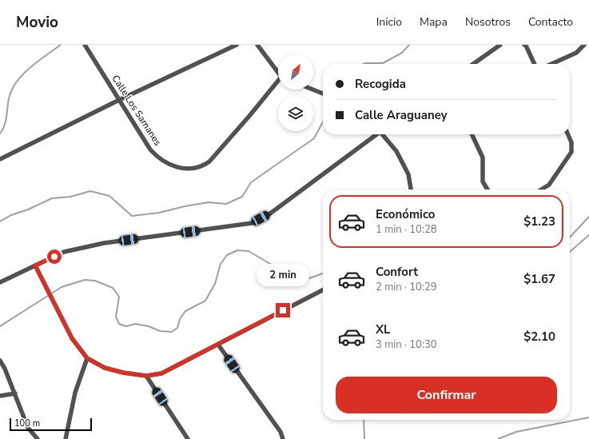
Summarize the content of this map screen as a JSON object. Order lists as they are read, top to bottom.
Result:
{
  "streets": {
    "street": ["Calle Los Samanes"]
  },
  "scale_bar": "100 m",
  "north": "top right",
  "page": {
    "header": "Movio",
    "nav": [
      "Inicio",
      "Mapa",
      "Nosotros",
      "Contacto"
    ],
    "banner": ["Recogida", "Calle Araguaney"],
    "list": [
      {
        "name": "Económico",
        "note": "1 min · 10:28",
        "value": "$1.23"
      },
      {
        "name": "Confort",
        "note": "2 min · 10:29",
        "value": "$1.67"
      },
      {
        "name": "XL",
        "note": "3 min · 10:30",
        "value": "$2.10"
      }
    ],
    "bubble": "2 min",
    "buttons": "Confirmar",
    "scale": "100 m"
  }
}
